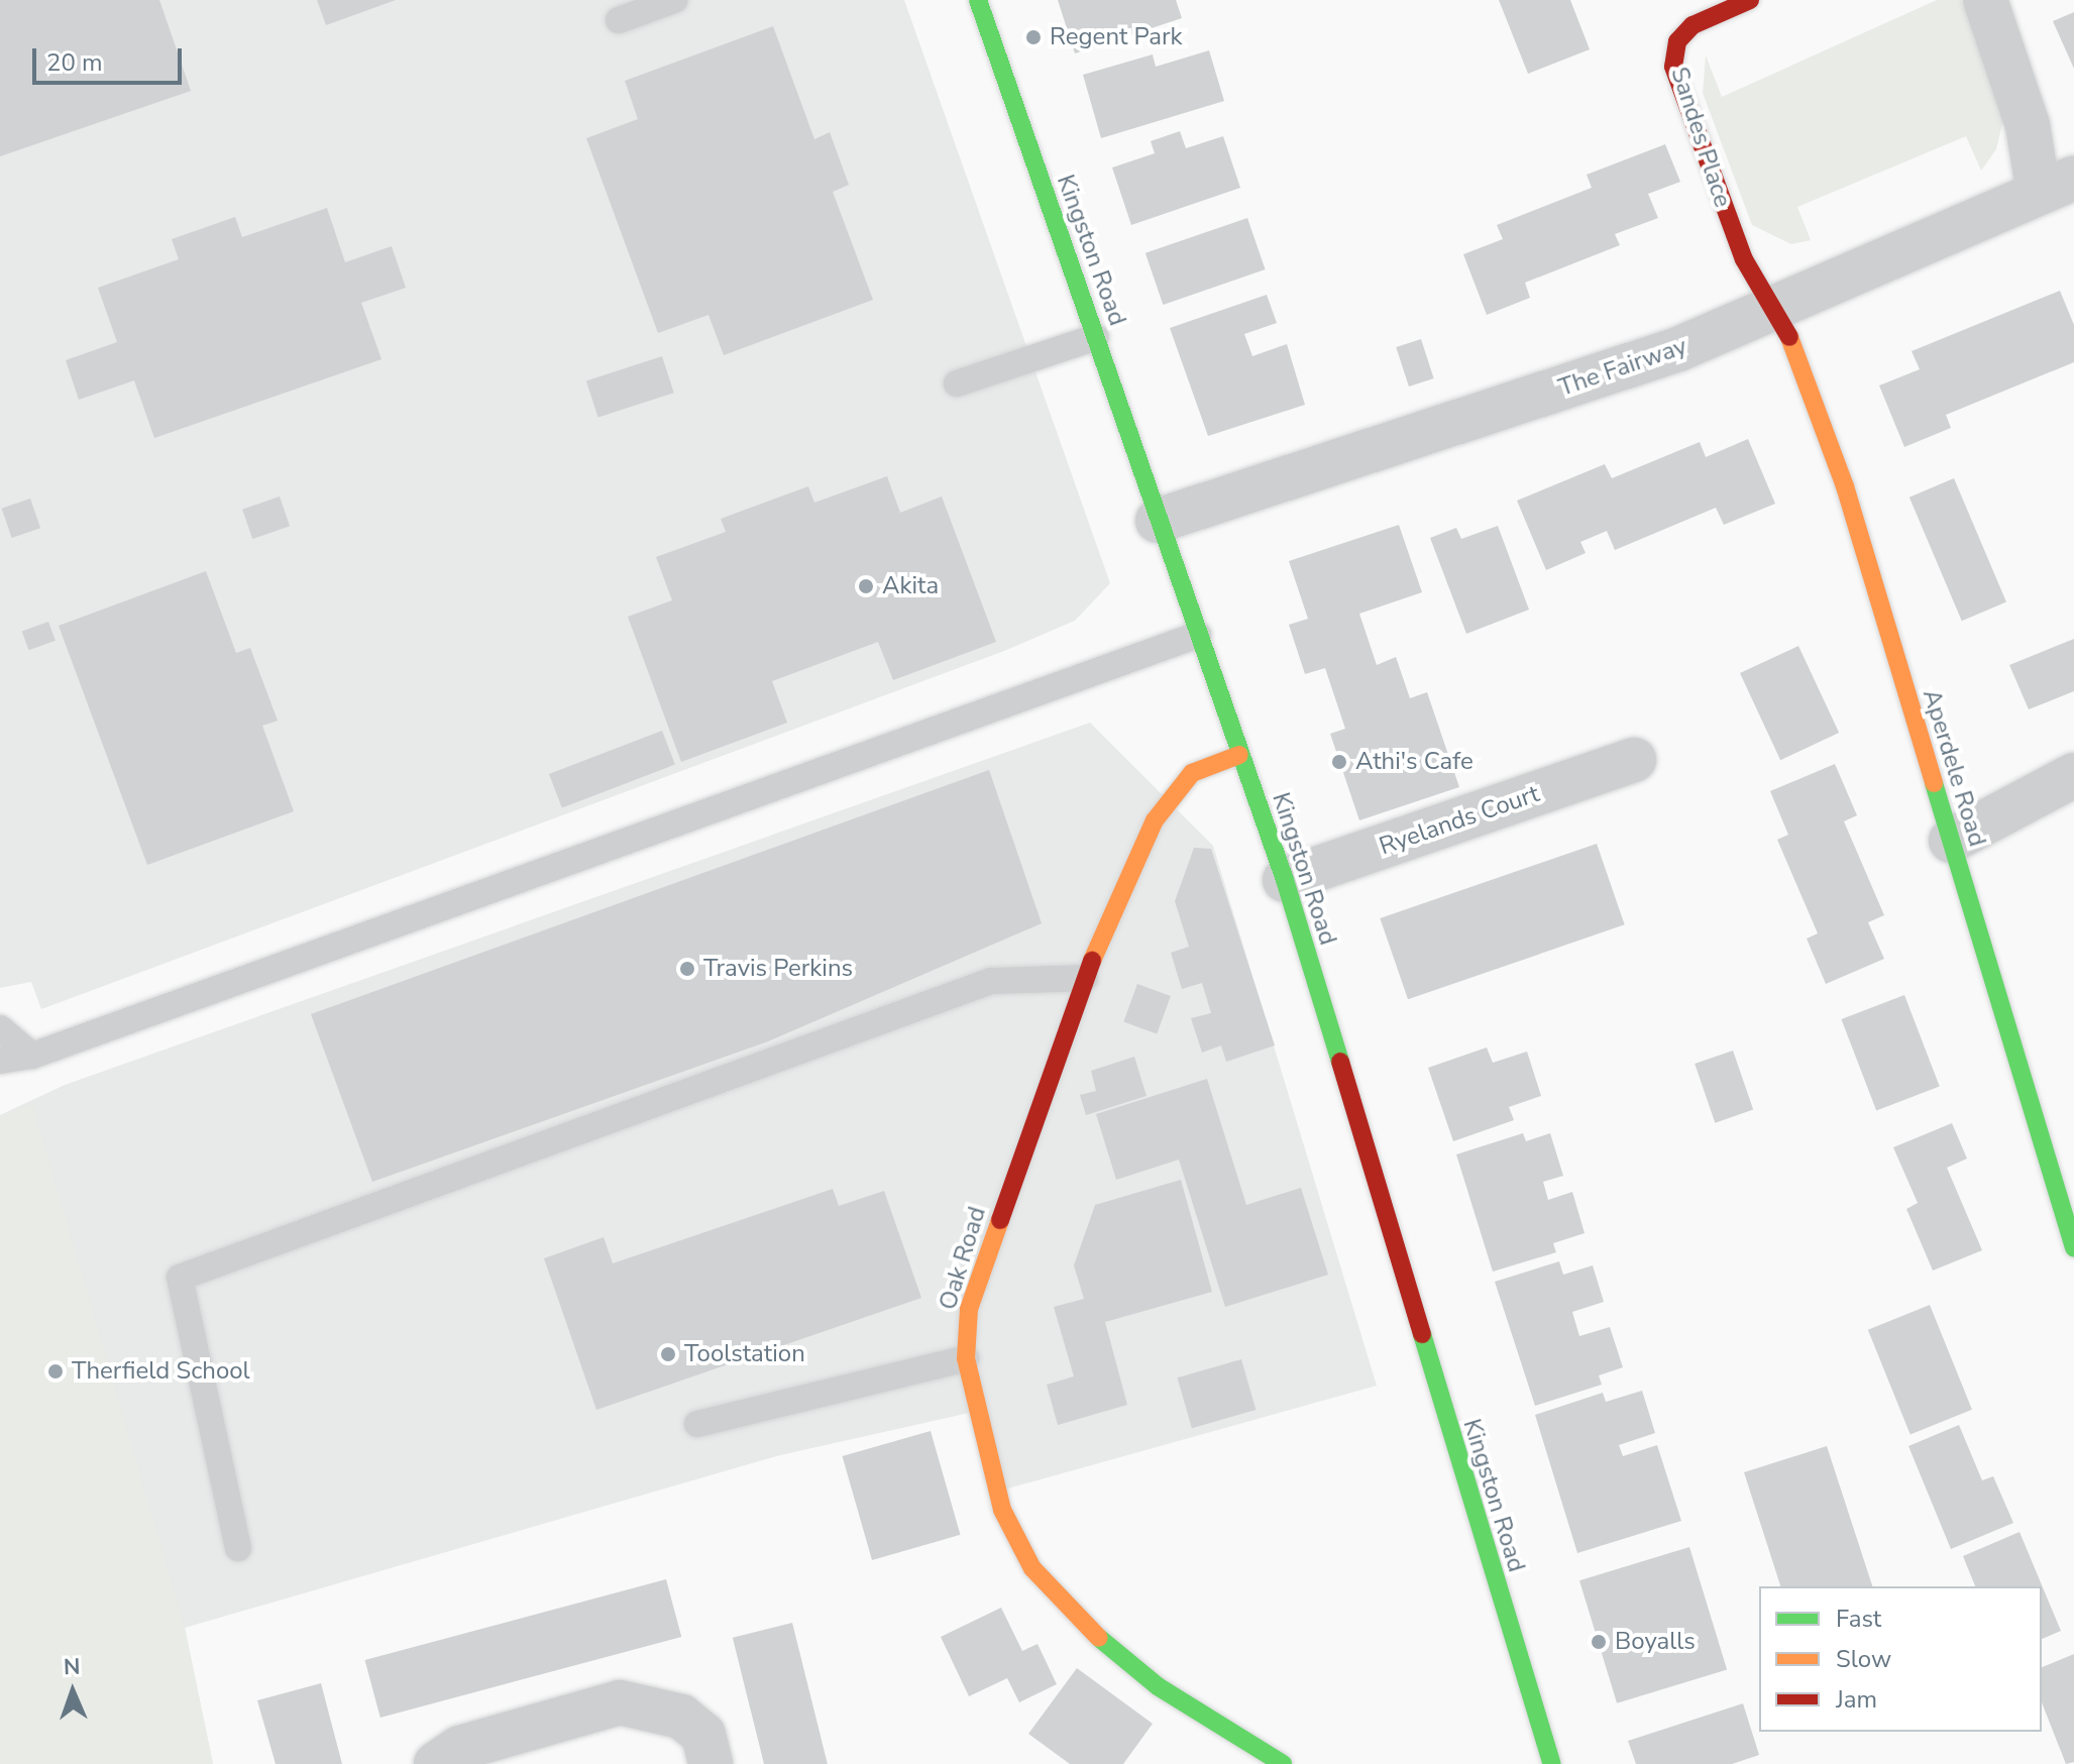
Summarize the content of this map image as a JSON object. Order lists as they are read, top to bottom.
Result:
{
  "streets": {
    "street": [
      "Sandes Place",
      "Kingston Road",
      "The Fairway",
      "Aperdele Road",
      "Ryelands Court",
      "Oak Road"
    ]
  },
  "crossings": [
    ["Sandes Place", "The Fairway"],
    ["Sandes Place", "Aperdele Road"],
    ["Kingston Road", "The Fairway"],
    ["Kingston Road", "Ryelands Court"],
    ["Kingston Road", "Oak Road"],
    ["The Fairway", "Aperdele Road"]
  ],
  "places": [
    "Regent Park",
    "Akita",
    "Athi's Cafe",
    "Travis Perkins",
    "Toolstation",
    "Therfield School",
    "Boyalls"
  ],
  "legend": ["Fast", "Slow", "Jam"],
  "scale_bar": "20 m",
  "north": "top"
}
